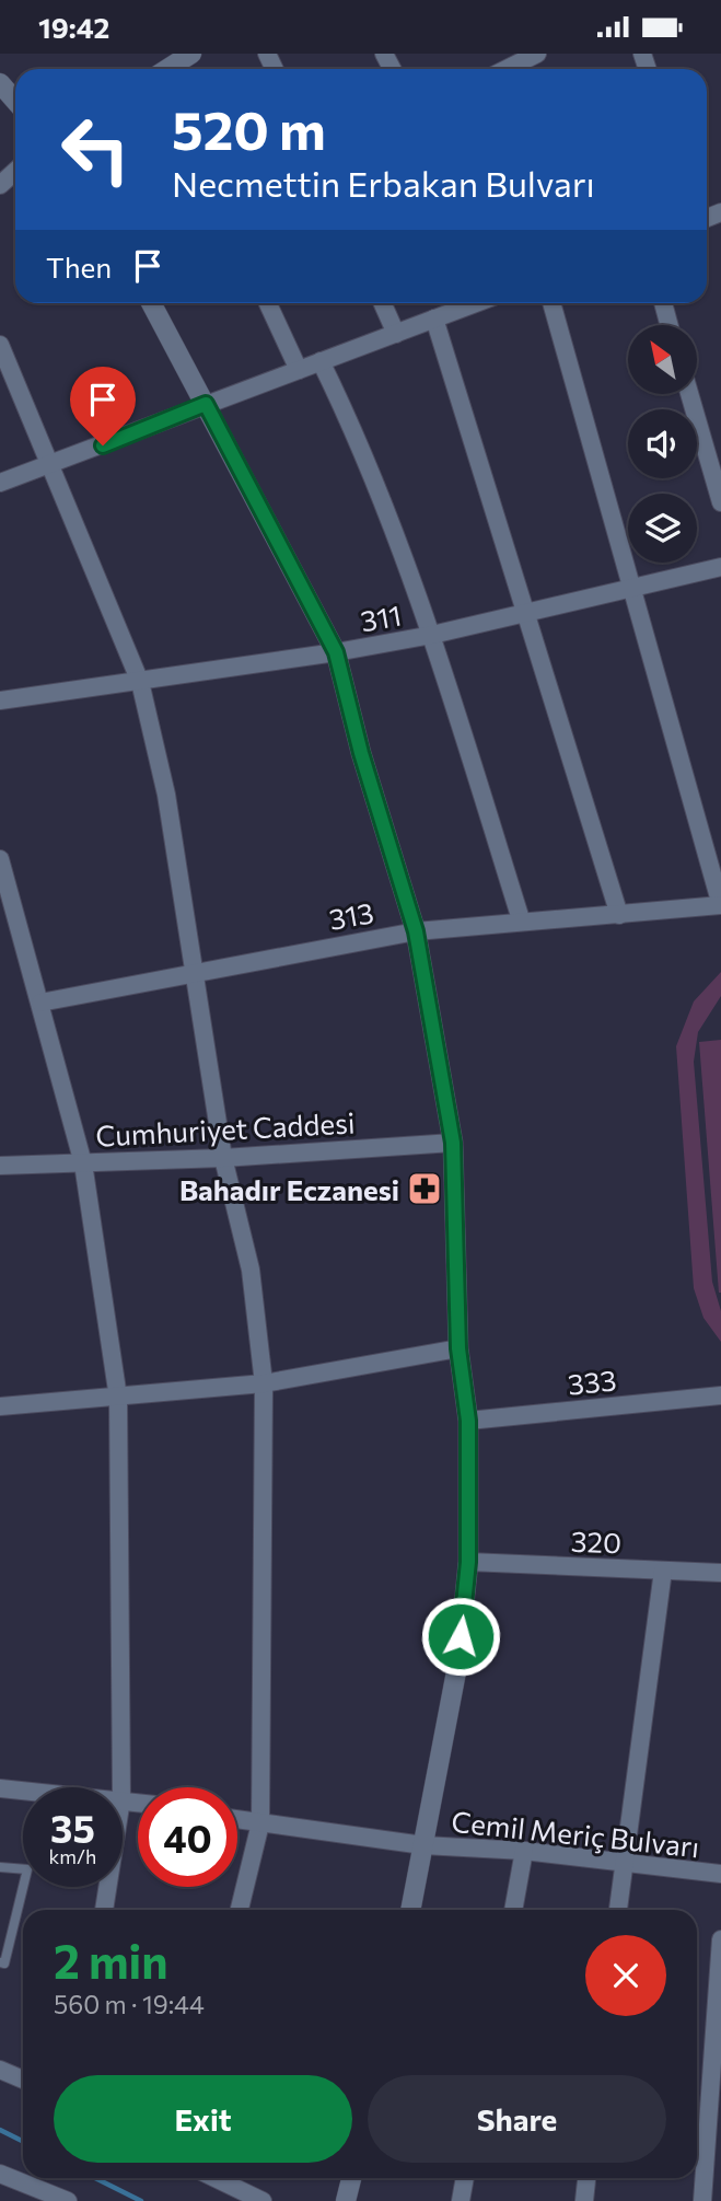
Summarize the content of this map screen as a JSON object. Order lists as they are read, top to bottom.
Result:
{
  "streets": {
    "street": [
      "311",
      "313",
      "Cumhuriyet Caddesi",
      "333",
      "320",
      "Cemil Meriç Bulvarı"
    ]
  },
  "places": {
    "pharmacy": ["Bahadır Eczanesi"]
  },
  "north": "top left",
  "page": {
    "status": "19:42",
    "turn": ["520 m", "Necmettin Erbakan Bulvarı"],
    "then": "Then",
    "speed": "35 km/h",
    "limit": "40",
    "heading": ["2 min", "560 m · 19:44"],
    "buttons": ["Exit", "Share"]
  }
}
